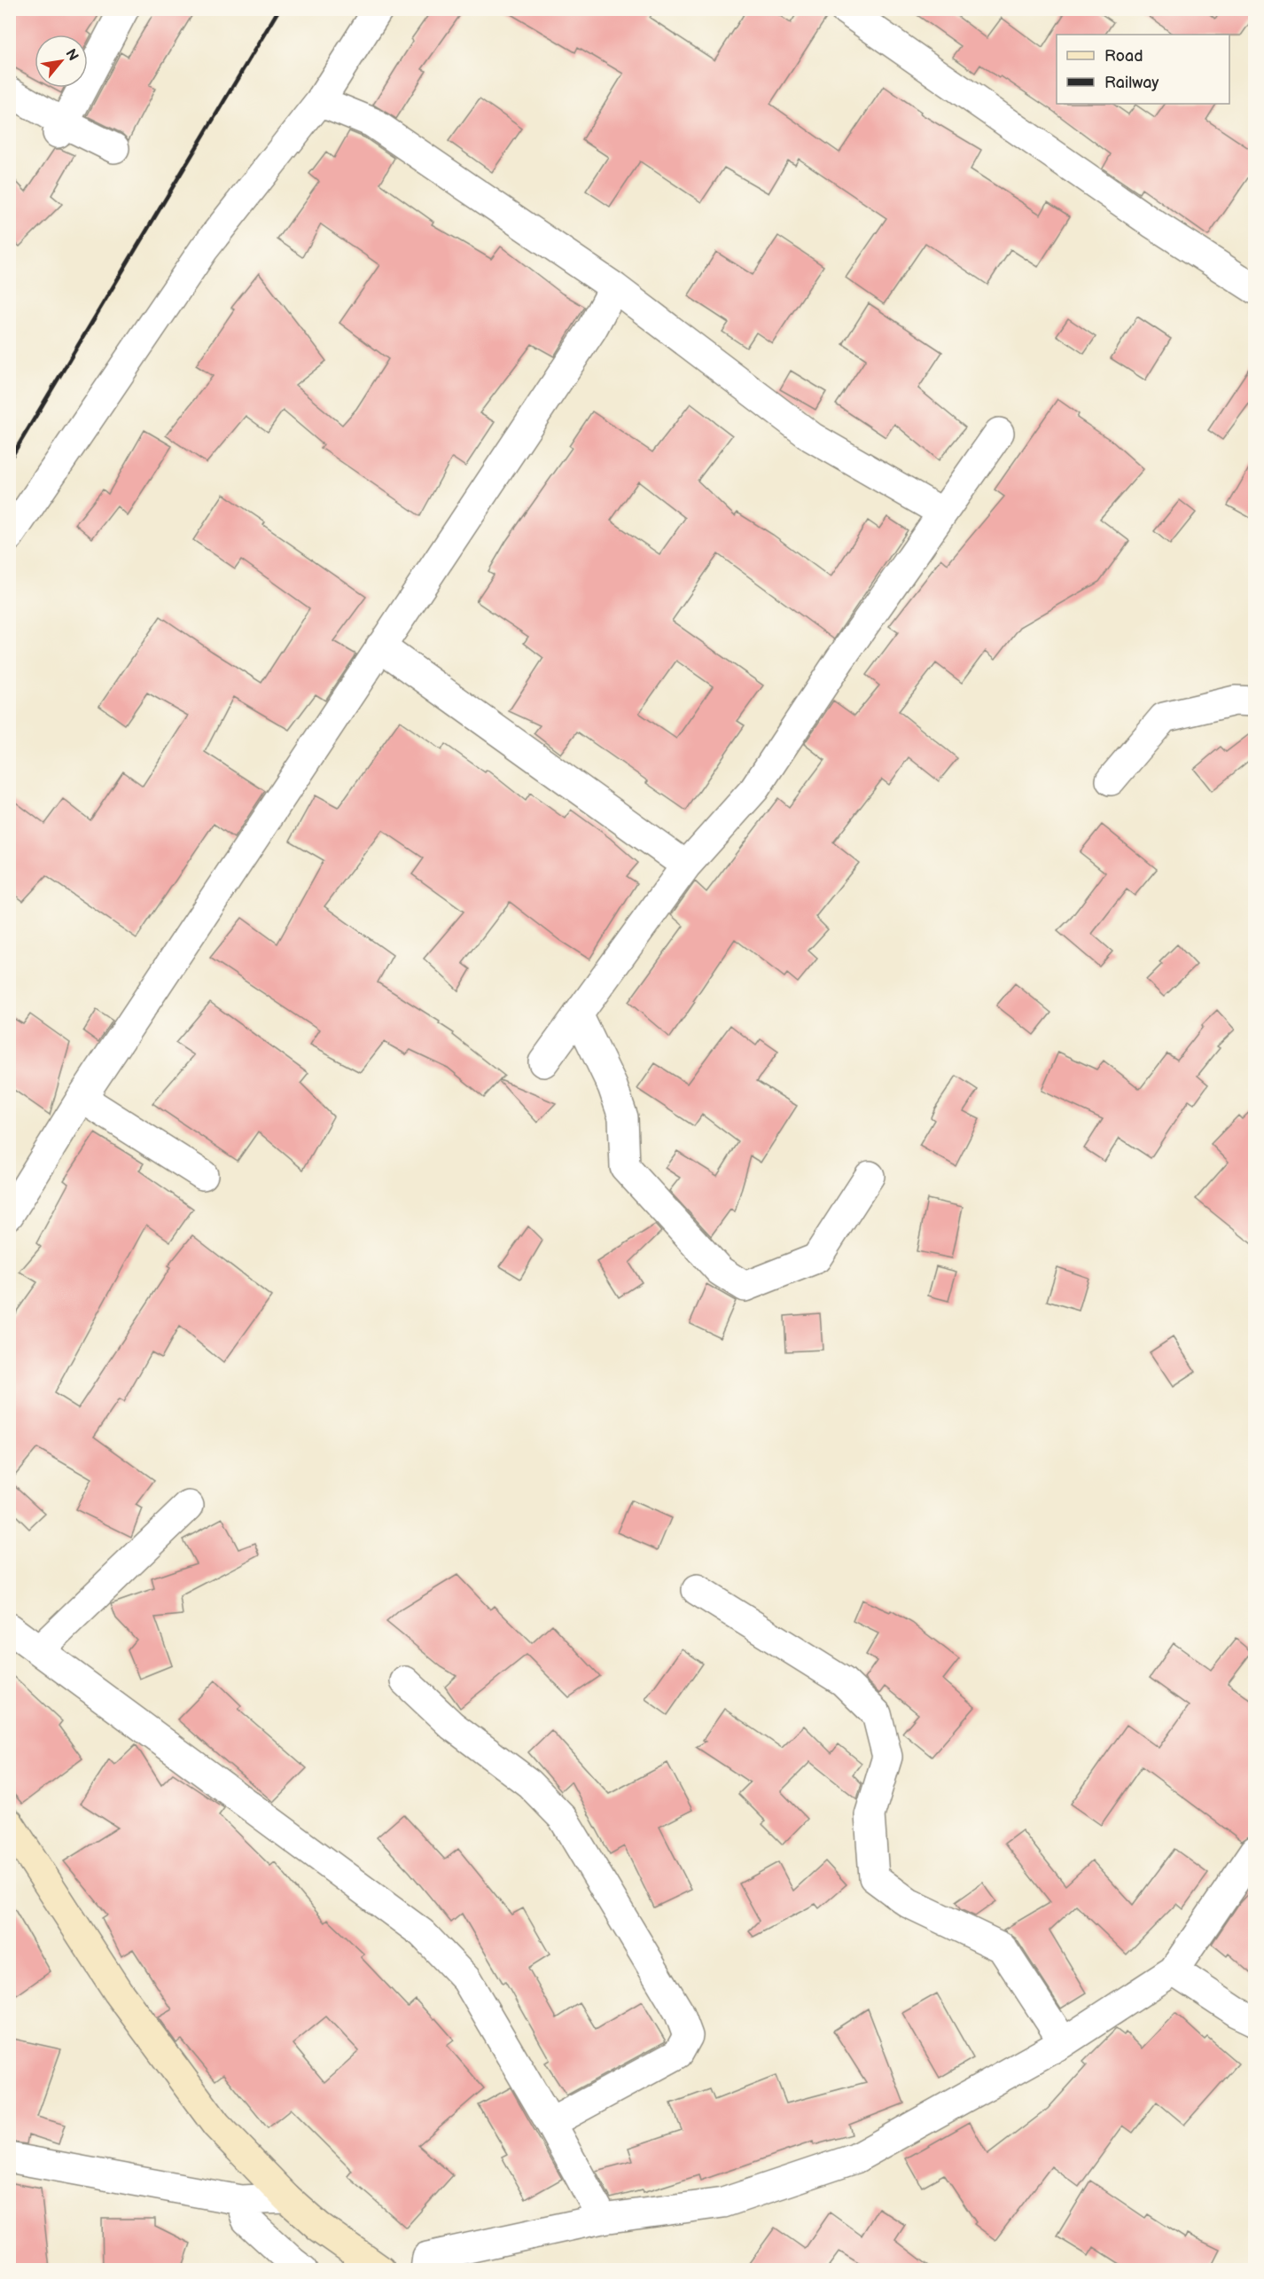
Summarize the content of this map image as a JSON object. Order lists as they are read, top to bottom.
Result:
{
  "legend": ["Road", "Railway"],
  "north": "top right"
}
